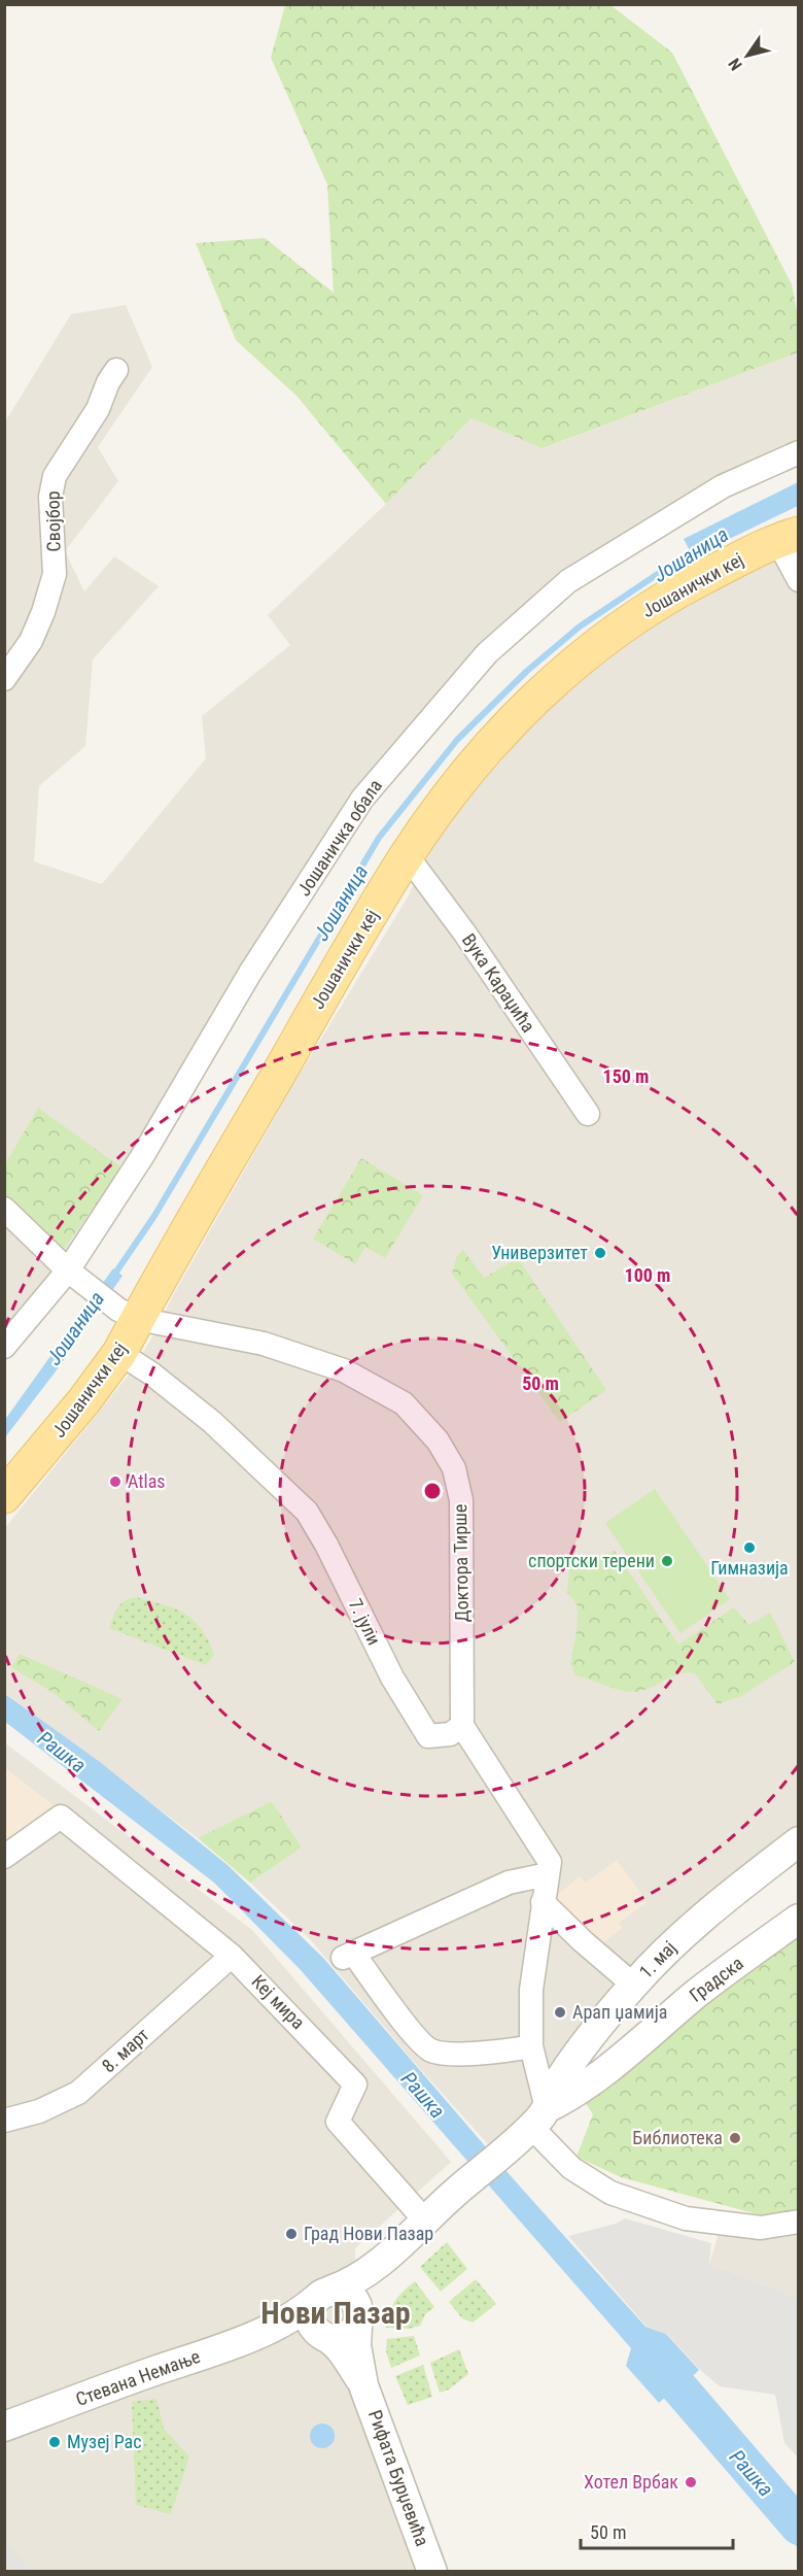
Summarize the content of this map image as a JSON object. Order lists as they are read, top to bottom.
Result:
{
  "streets": {
    "main road": ["Јошанички кеј"],
    "street": [
      "Својбор",
      "Јошаничка обала",
      "Вука Караџића",
      "Доктора Тирше",
      "7. јули",
      "1. мај",
      "Градска",
      "Кеј мира",
      "8. март",
      "Стевана Немање",
      "Рифата Бурџевића"
    ]
  },
  "crossings": [
    ["Јошанички кеј", "Вука Караџића"],
    ["Јошанички кеј", "Доктора Тирше"],
    ["Јошанички кеј", "7. јули"],
    ["Доктора Тирше", "7. јули"],
    ["1. мај", "Градска"],
    ["1. мај", "Кеј мира"],
    ["Кеј мира", "8. март"],
    ["Стевана Немање", "Рифата Бурџевића"]
  ],
  "districts": ["Нови Пазар"],
  "water": ["Јошаница", "Рашка"],
  "places": [
    "Универзитет",
    "Atlas",
    "Гимназија",
    "спортски терени",
    "Арап џамија",
    "Библиотека",
    "Град Нови Пазар",
    "Музеј Рас",
    "Хотел Врбак"
  ],
  "scale_bar": "50 m",
  "north": "bottom left",
  "rings": ["150 m", "100 m", "50 m"]
}
